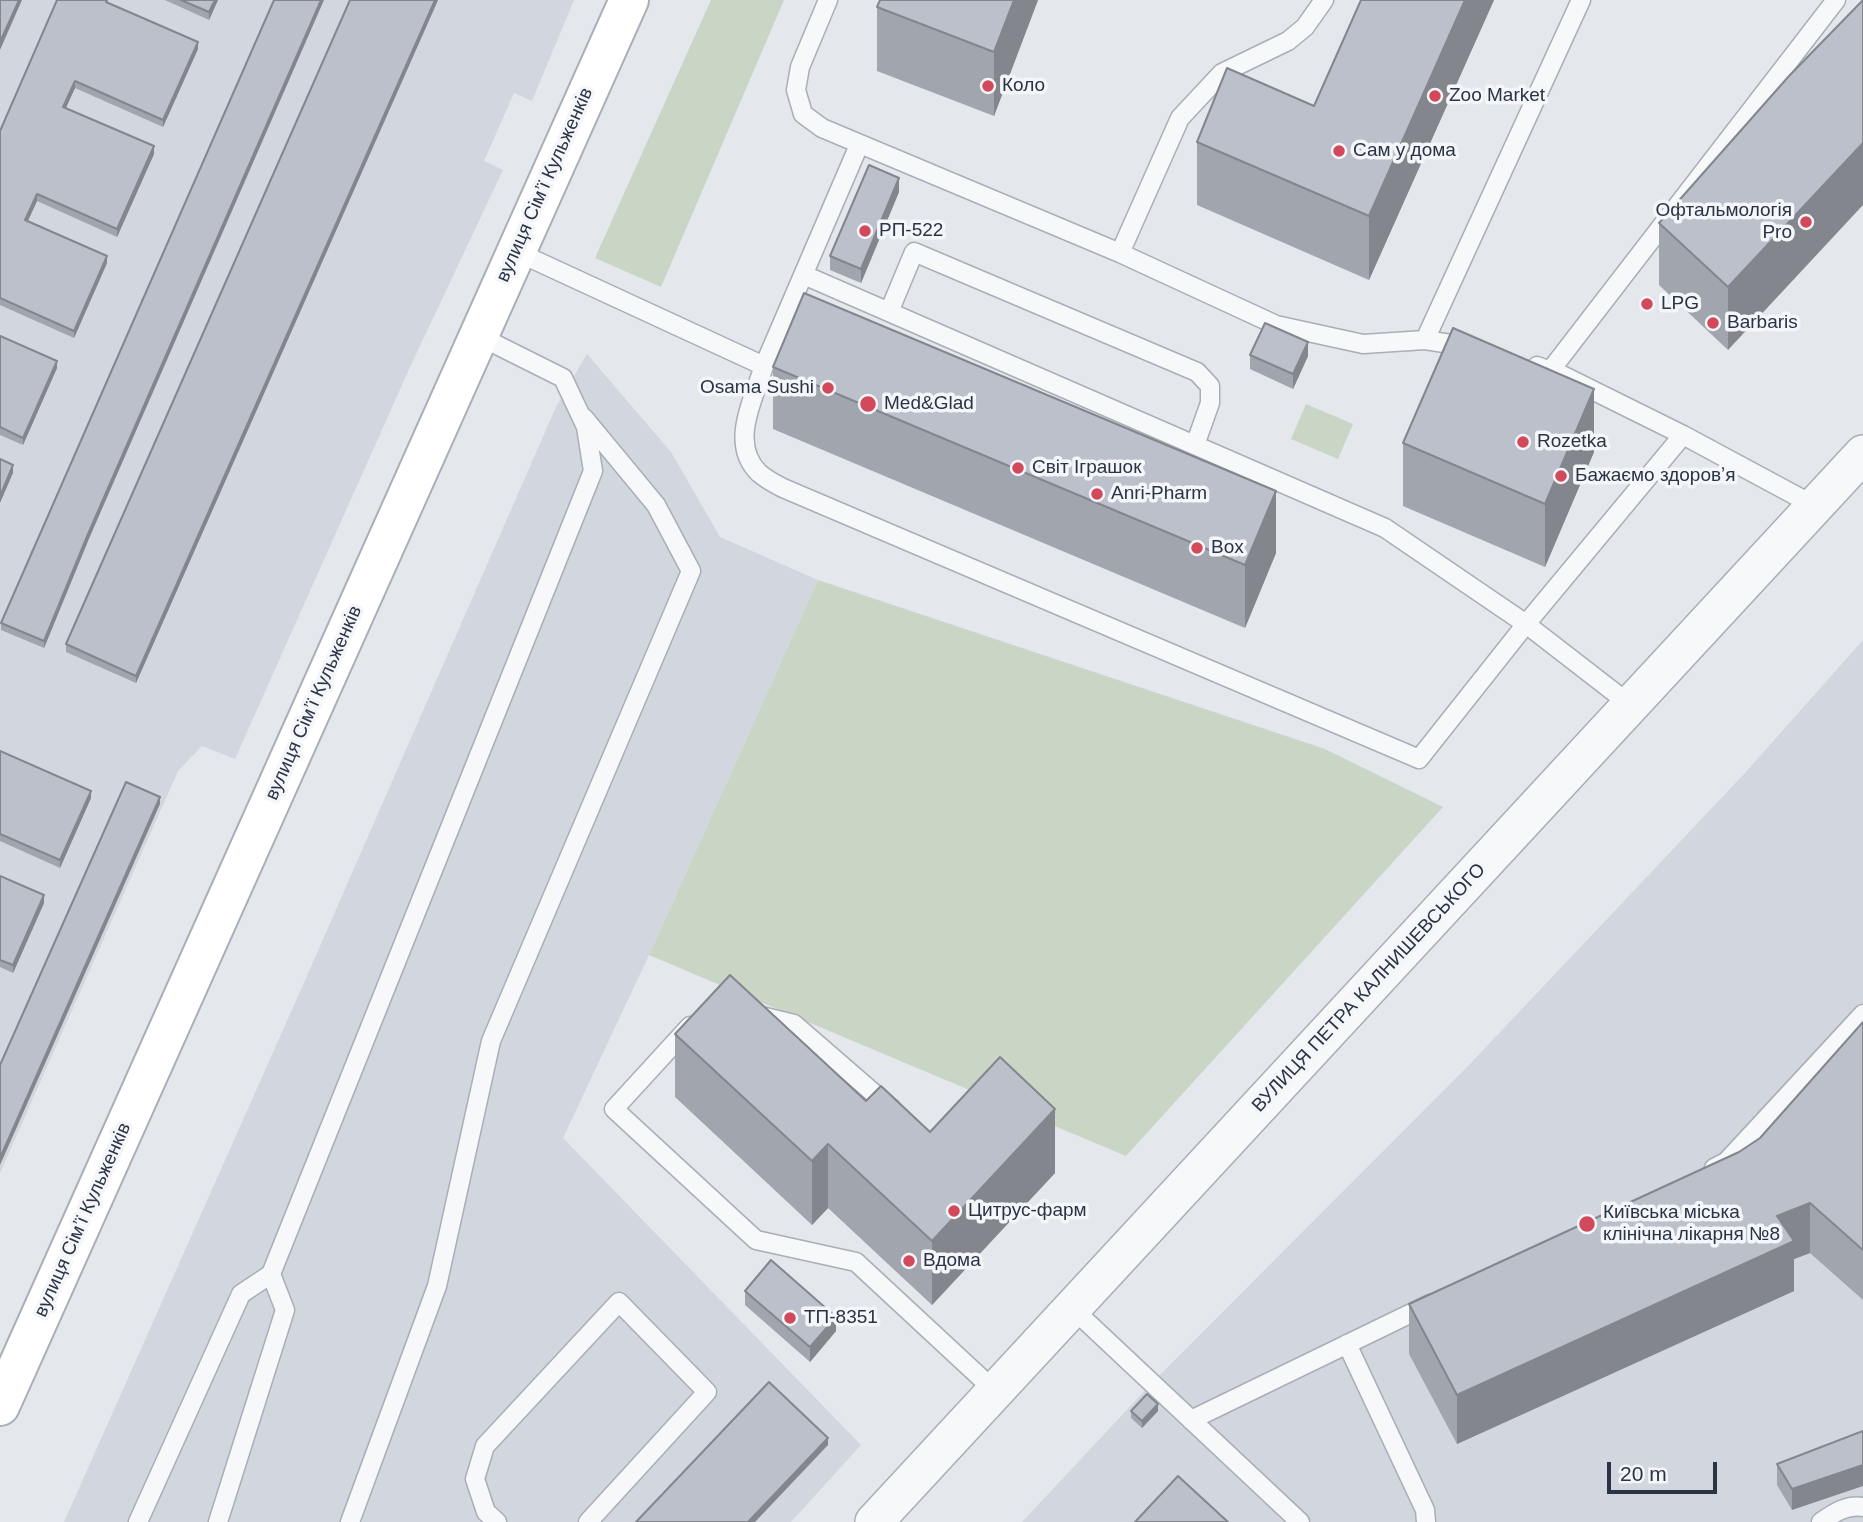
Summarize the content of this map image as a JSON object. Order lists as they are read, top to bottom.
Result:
{
  "streets": {
    "main road": ["вулиця Сімʼї Кульженків"],
    "street": ["ВУЛИЦЯ ПЕТРА КАЛНИШЕВСЬКОГО"]
  },
  "places": [
    "Коло",
    "Zoo Market",
    "Сам у дома",
    "Офтальмологія Pro",
    "РП-522",
    "LPG",
    "Barbaris",
    "Osama Sushi",
    "Med&Glad",
    "Rozetka",
    "Світ Іграшок",
    "Бажаємо здоровʼя",
    "Anri-Pharm",
    "Box",
    "Цитрус-фарм",
    "Київська міська клінічна лікарня №8",
    "Вдома",
    "ТП-8351"
  ],
  "scale_bar": "20 m"
}
